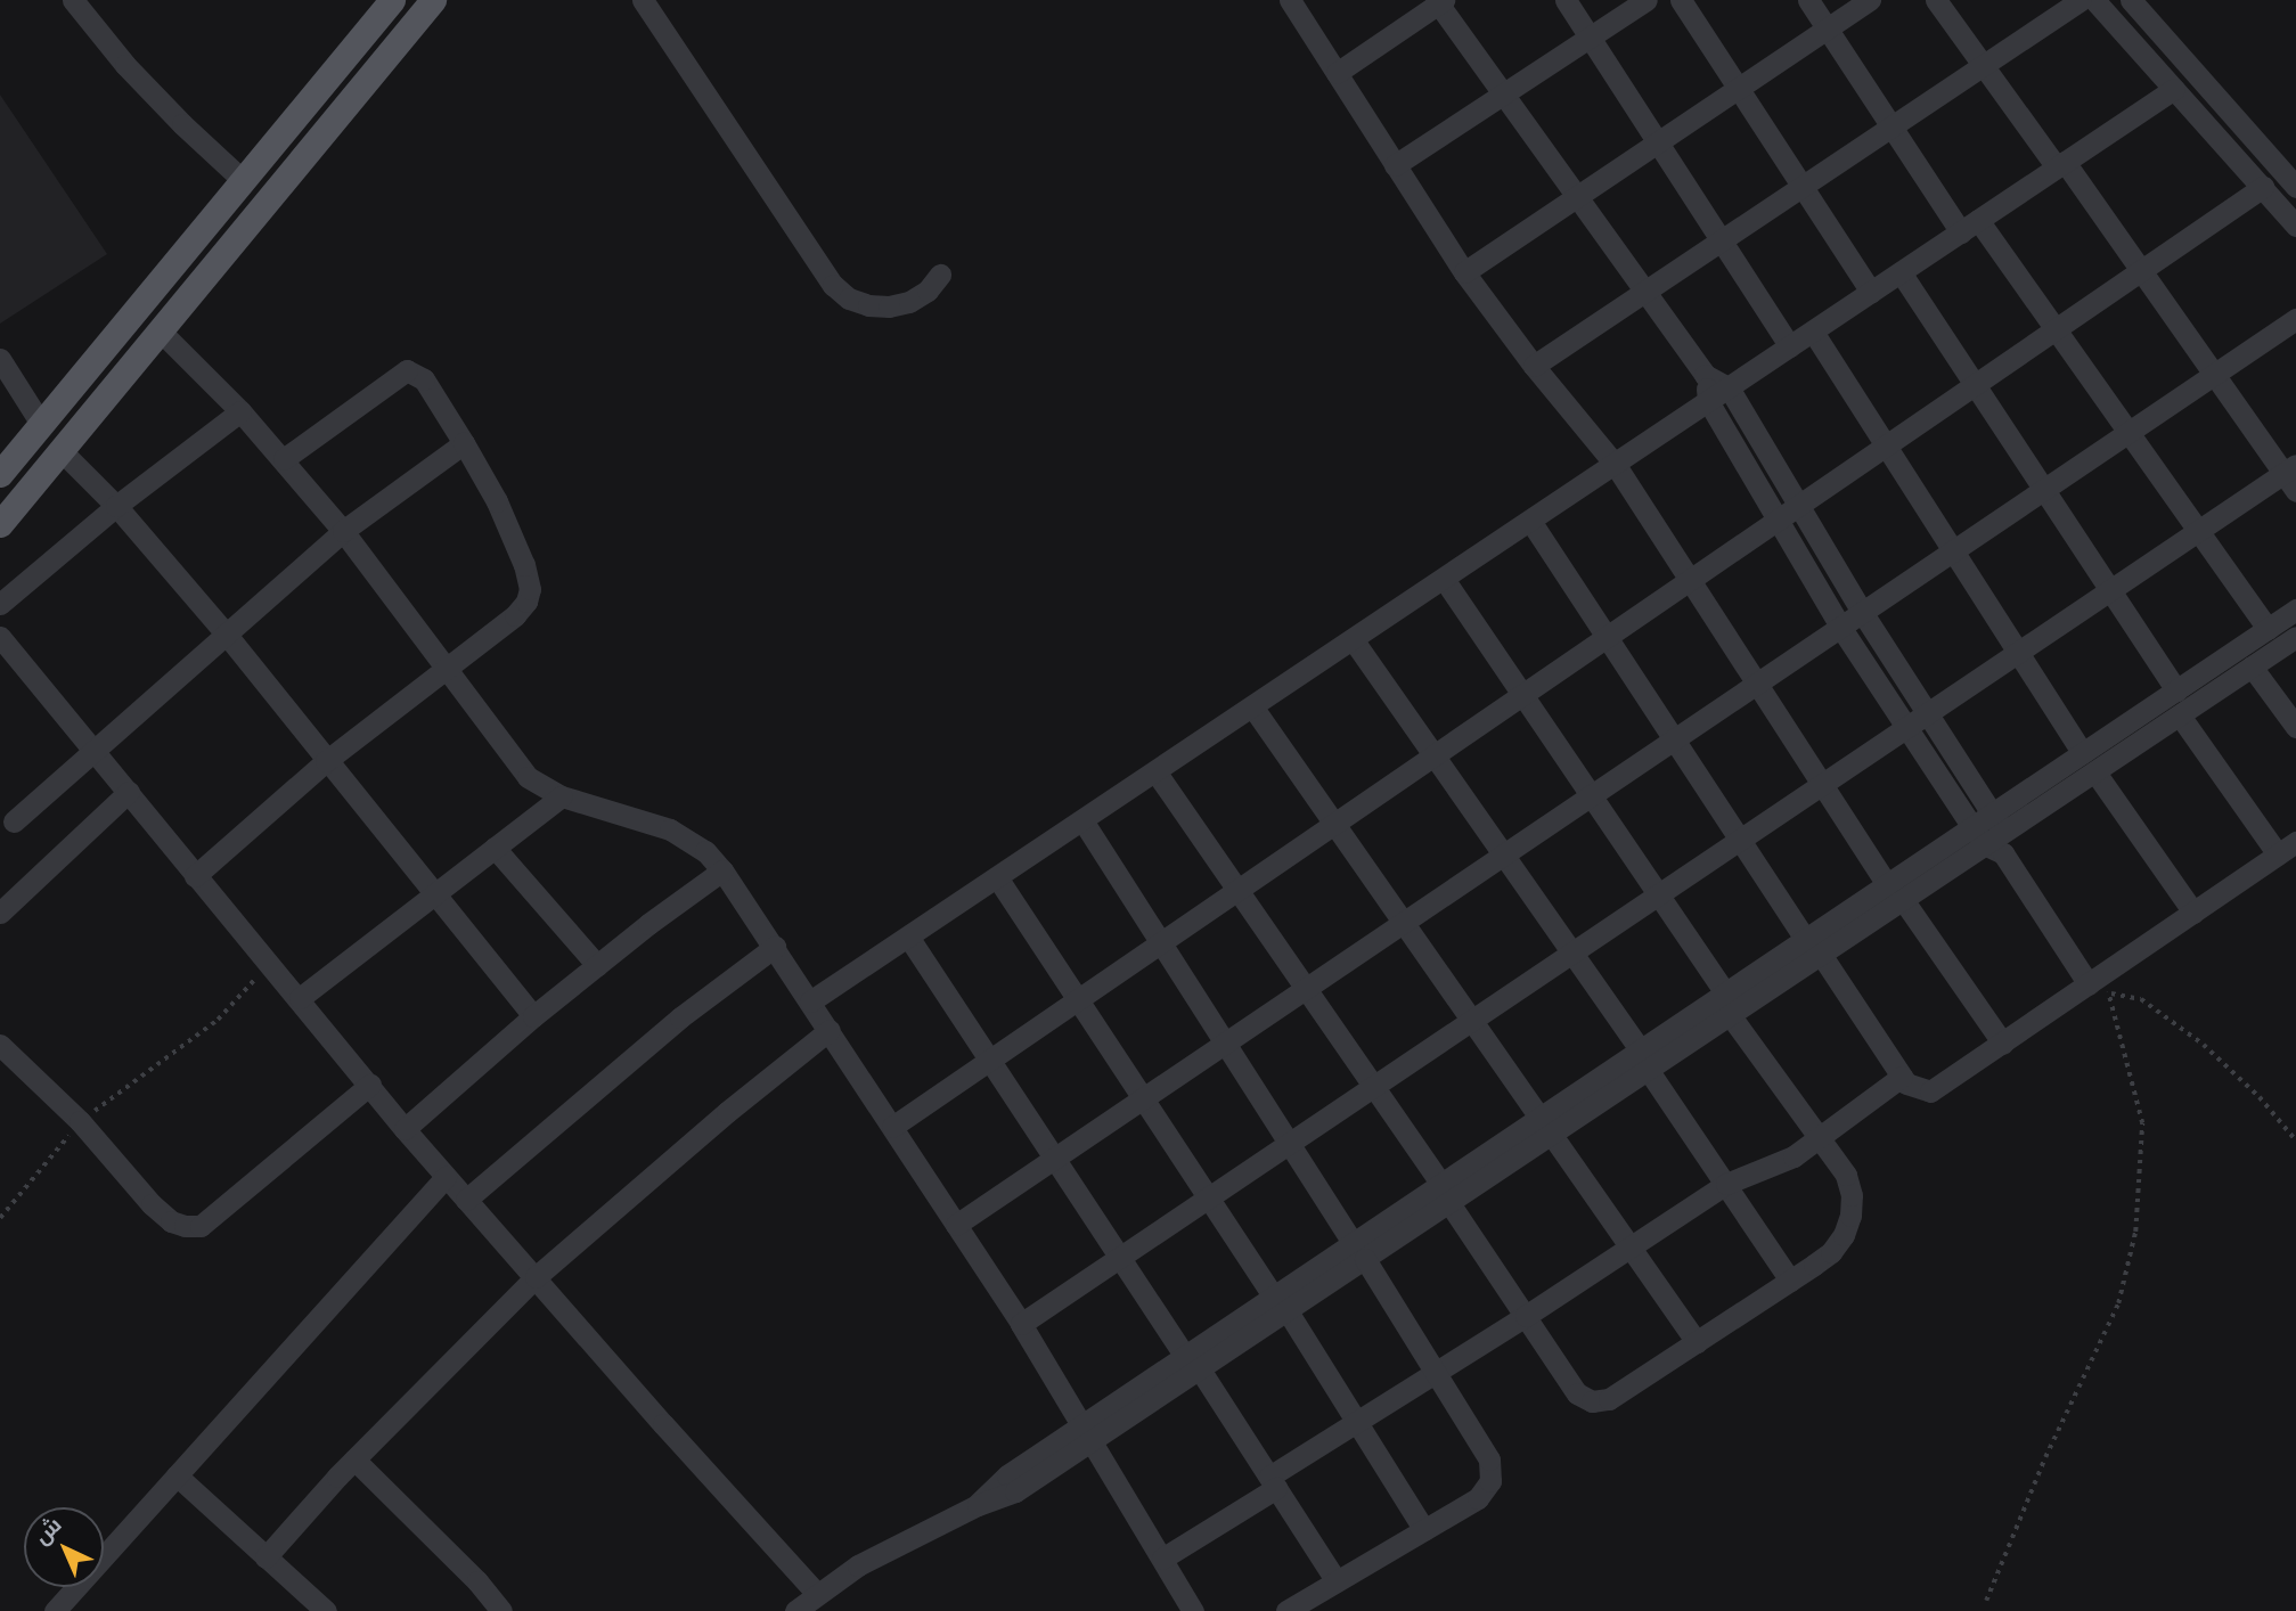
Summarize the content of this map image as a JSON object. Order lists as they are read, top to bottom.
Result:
{
  "north": "top left"
}
